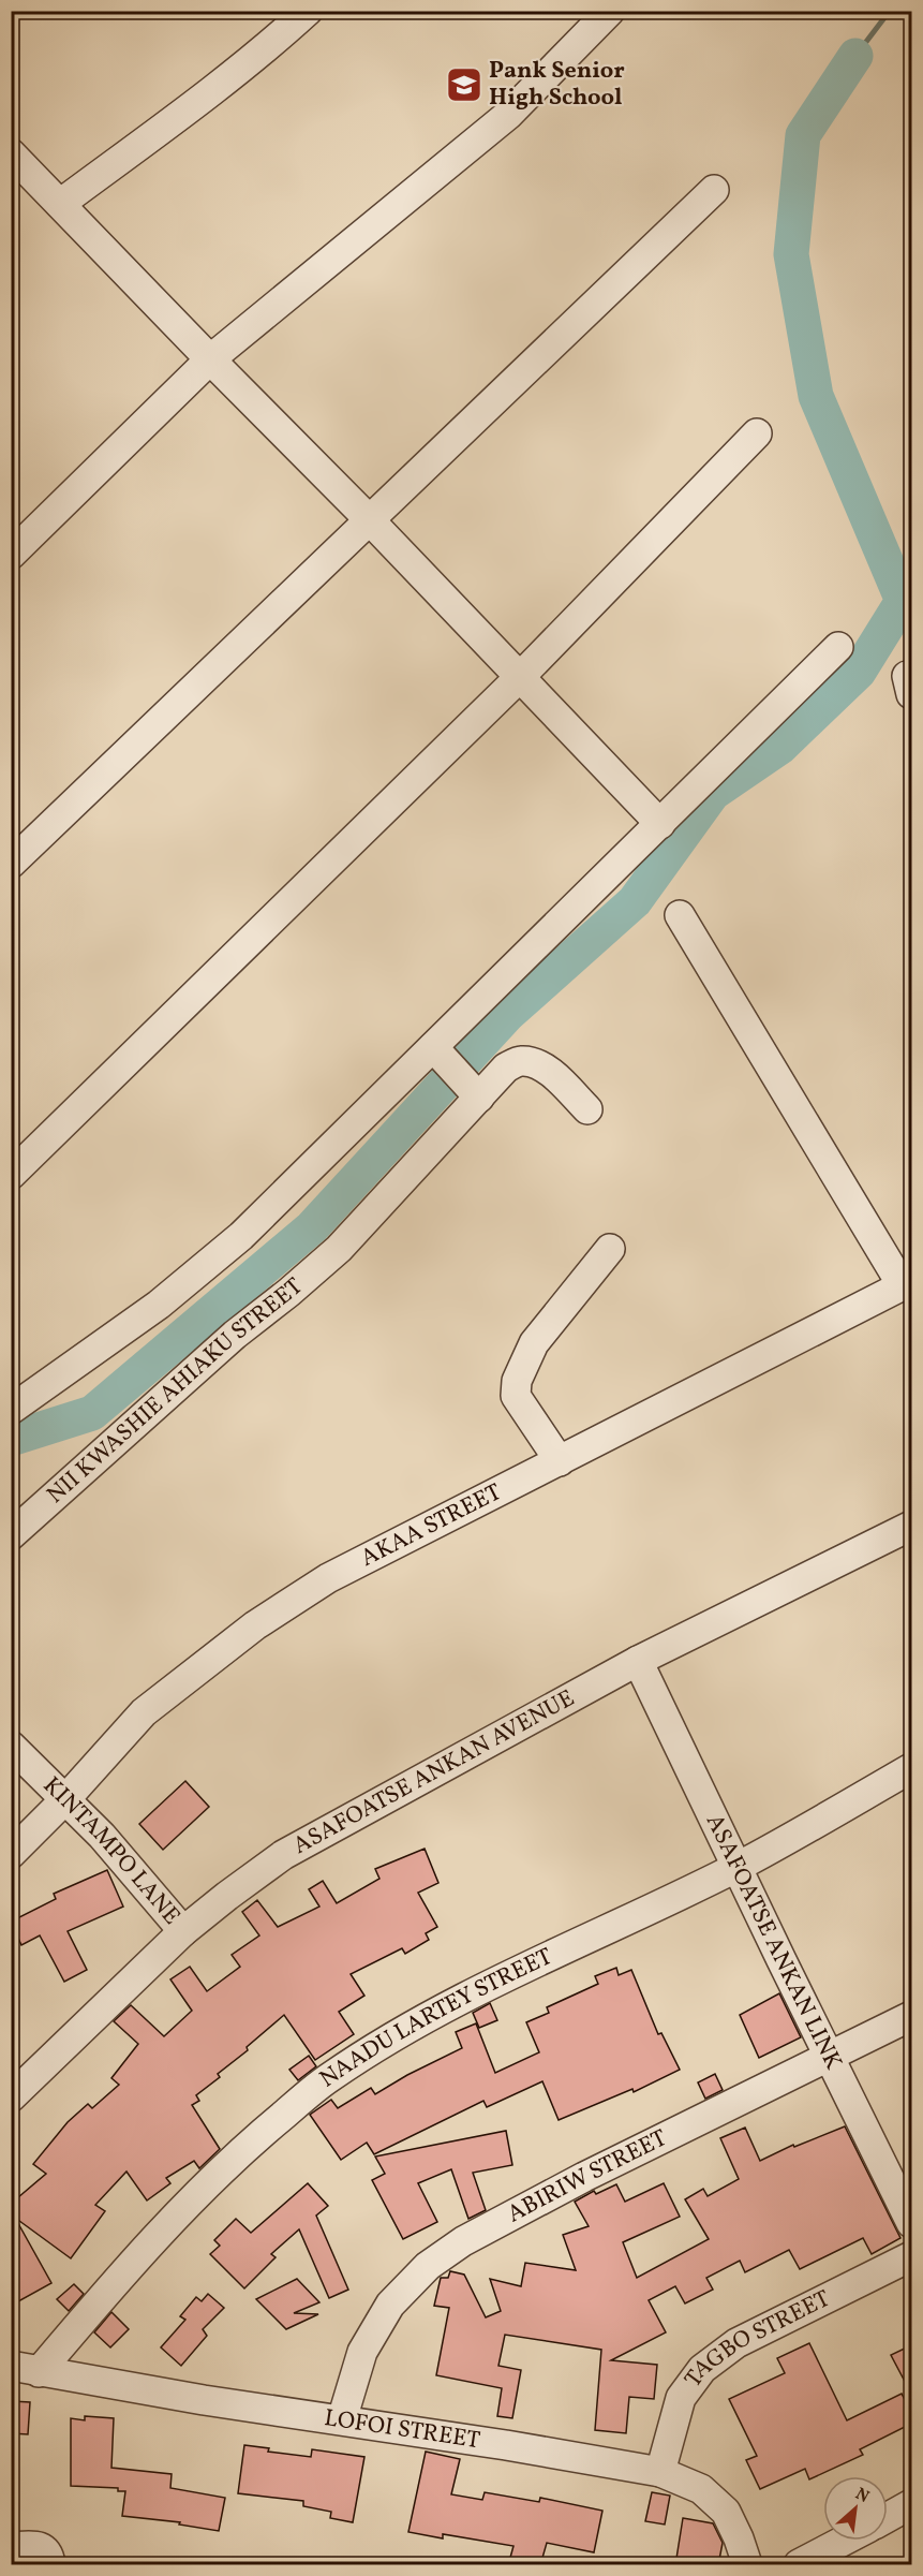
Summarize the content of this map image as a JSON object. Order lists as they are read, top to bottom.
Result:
{
  "streets": {
    "street": [
      "NII KWASHIE AHIAKU STREET",
      "AKAA STREET",
      "ASAFOATSE ANKAN AVENUE",
      "KINTAMPO LANE",
      "ASAFOATSE ANKAN LINK",
      "NAADU LARTEY STREET",
      "ABIRIW STREET",
      "TAGBO STREET",
      "LOFOI STREET"
    ]
  },
  "crossings": [
    ["AKAA STREET", "KINTAMPO LANE"],
    ["ASAFOATSE ANKAN AVENUE", "KINTAMPO LANE"],
    ["ASAFOATSE ANKAN AVENUE", "ASAFOATSE ANKAN LINK"],
    ["ASAFOATSE ANKAN LINK", "NAADU LARTEY STREET"],
    ["ASAFOATSE ANKAN LINK", "ABIRIW STREET"],
    ["NAADU LARTEY STREET", "LOFOI STREET"],
    ["ABIRIW STREET", "LOFOI STREET"],
    ["TAGBO STREET", "LOFOI STREET"]
  ],
  "places": {
    "school or university": ["Pank Senior High School"]
  },
  "north": "top right"
}
